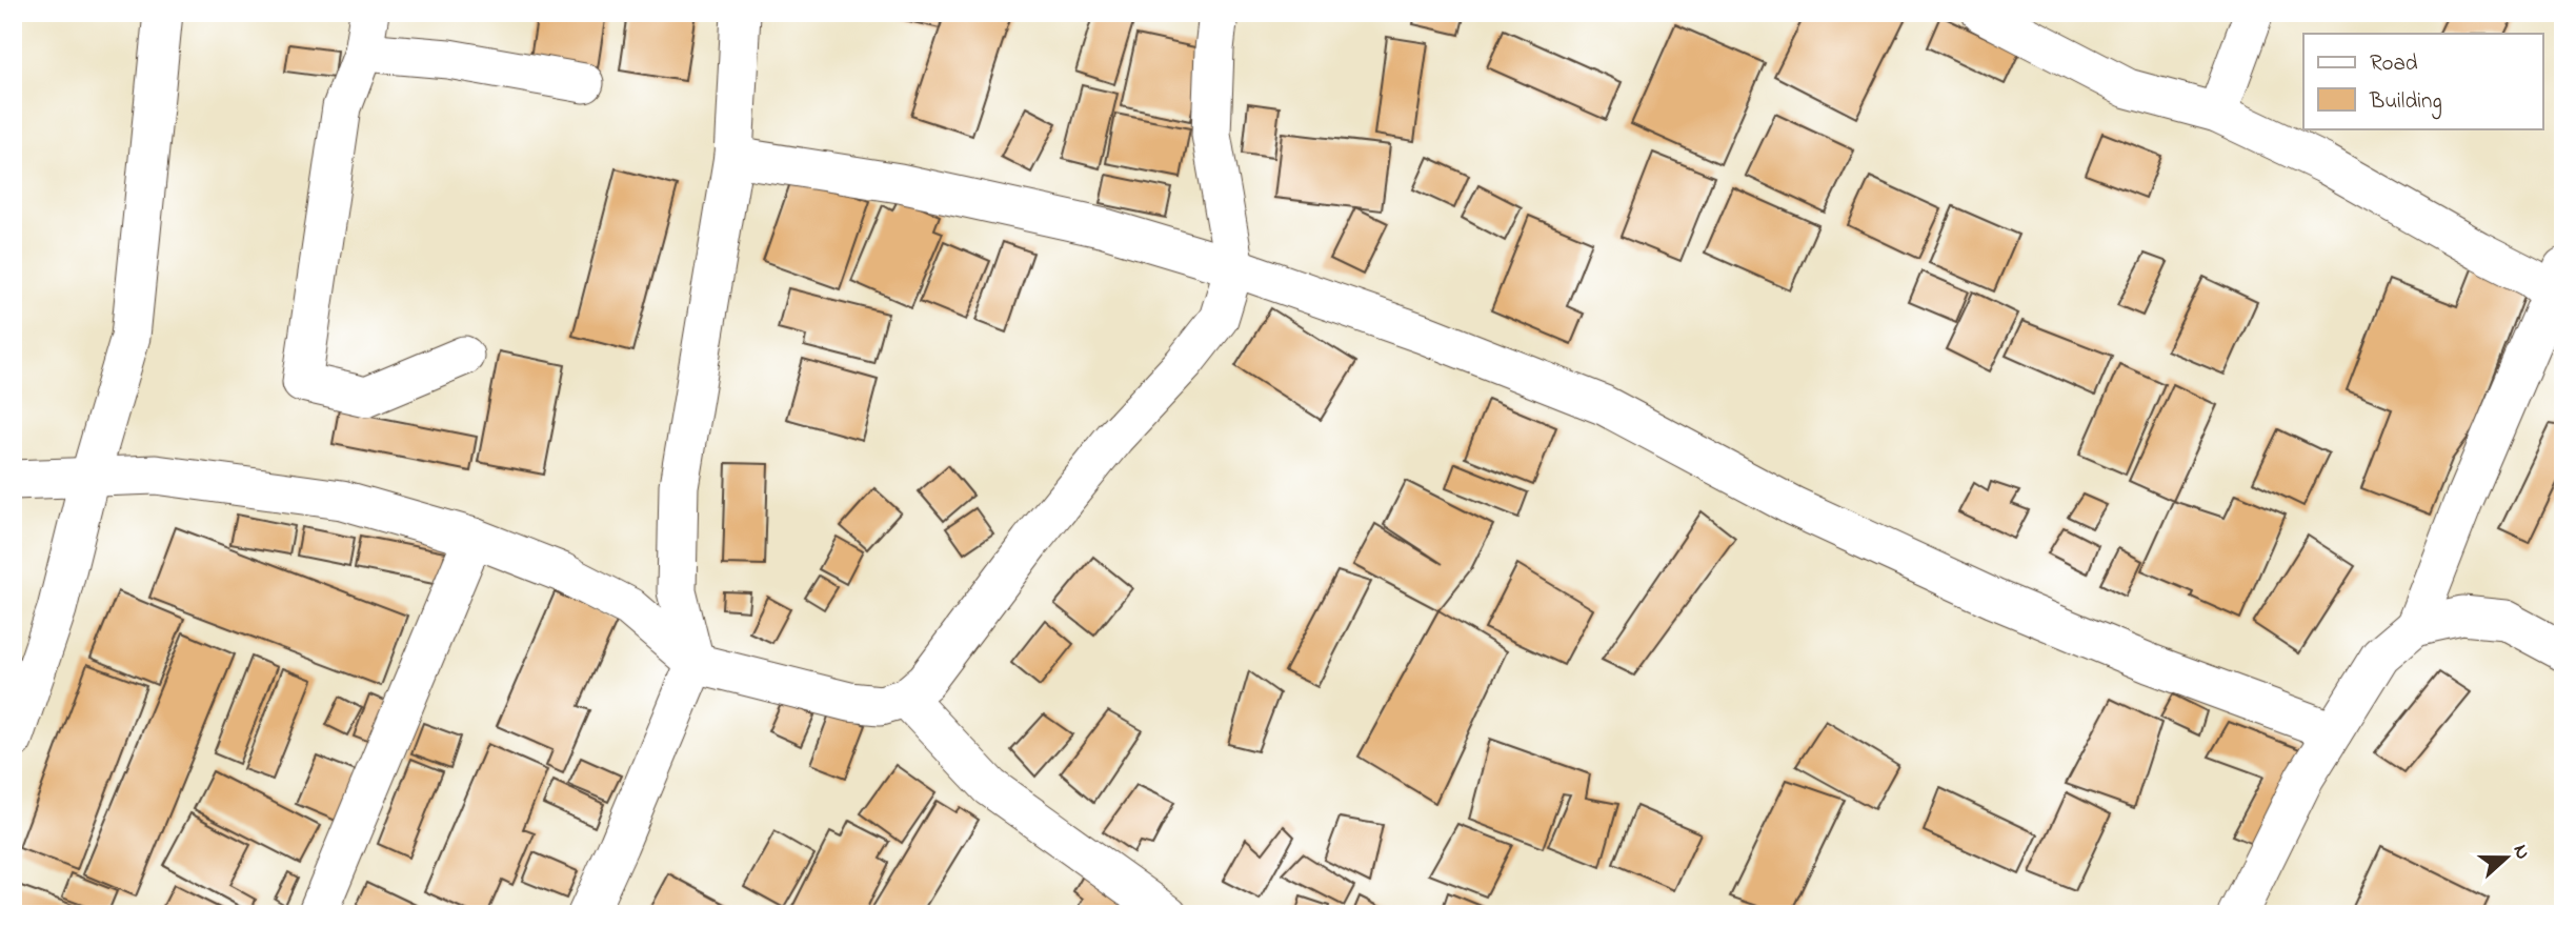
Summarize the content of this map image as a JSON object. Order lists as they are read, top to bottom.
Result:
{
  "legend": ["Road", "Building"],
  "north": "right"
}
